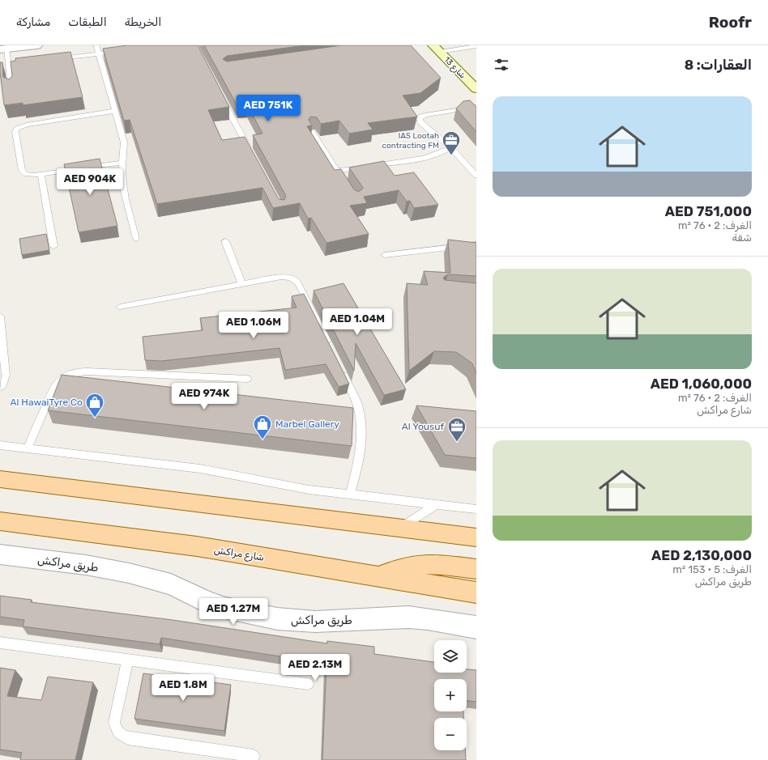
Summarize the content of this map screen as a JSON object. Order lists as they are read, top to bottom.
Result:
{
  "streets": {
    "main road": ["شارع مراكش"],
    "street": ["شارع 13", "طريق مراكش"]
  },
  "places": {
    "office": ["IAS Lootah contracting FM", "Al Yousuf"],
    "shop": ["Al HawaiTyre Co", "Marbel Gallery"]
  },
  "page": {
    "header": "Roofr",
    "nav": ["الخريطة", "الطبقات", "مشاركة"],
    "heading": "العقارات: 8",
    "list": [
      {
        "name": "AED 751,000",
        "note": "الغرف: 2 · 76 m² · شقة"
      },
      {
        "name": "AED 1,060,000",
        "note": "الغرف: 2 · 76 m² · شارع مراكش"
      },
      {
        "name": "AED 2,130,000",
        "note": "الغرف: 5 · 153 m² · طريق مراكش"
      }
    ],
    "price": [
      "AED 751K",
      "AED 904K",
      "AED 1.04M",
      "AED 1.06M",
      "AED 974K",
      "AED 1.27M",
      "AED 2.13M",
      "AED 1.8M"
    ],
    "map_buttons": ["+", "−"]
  }
}
